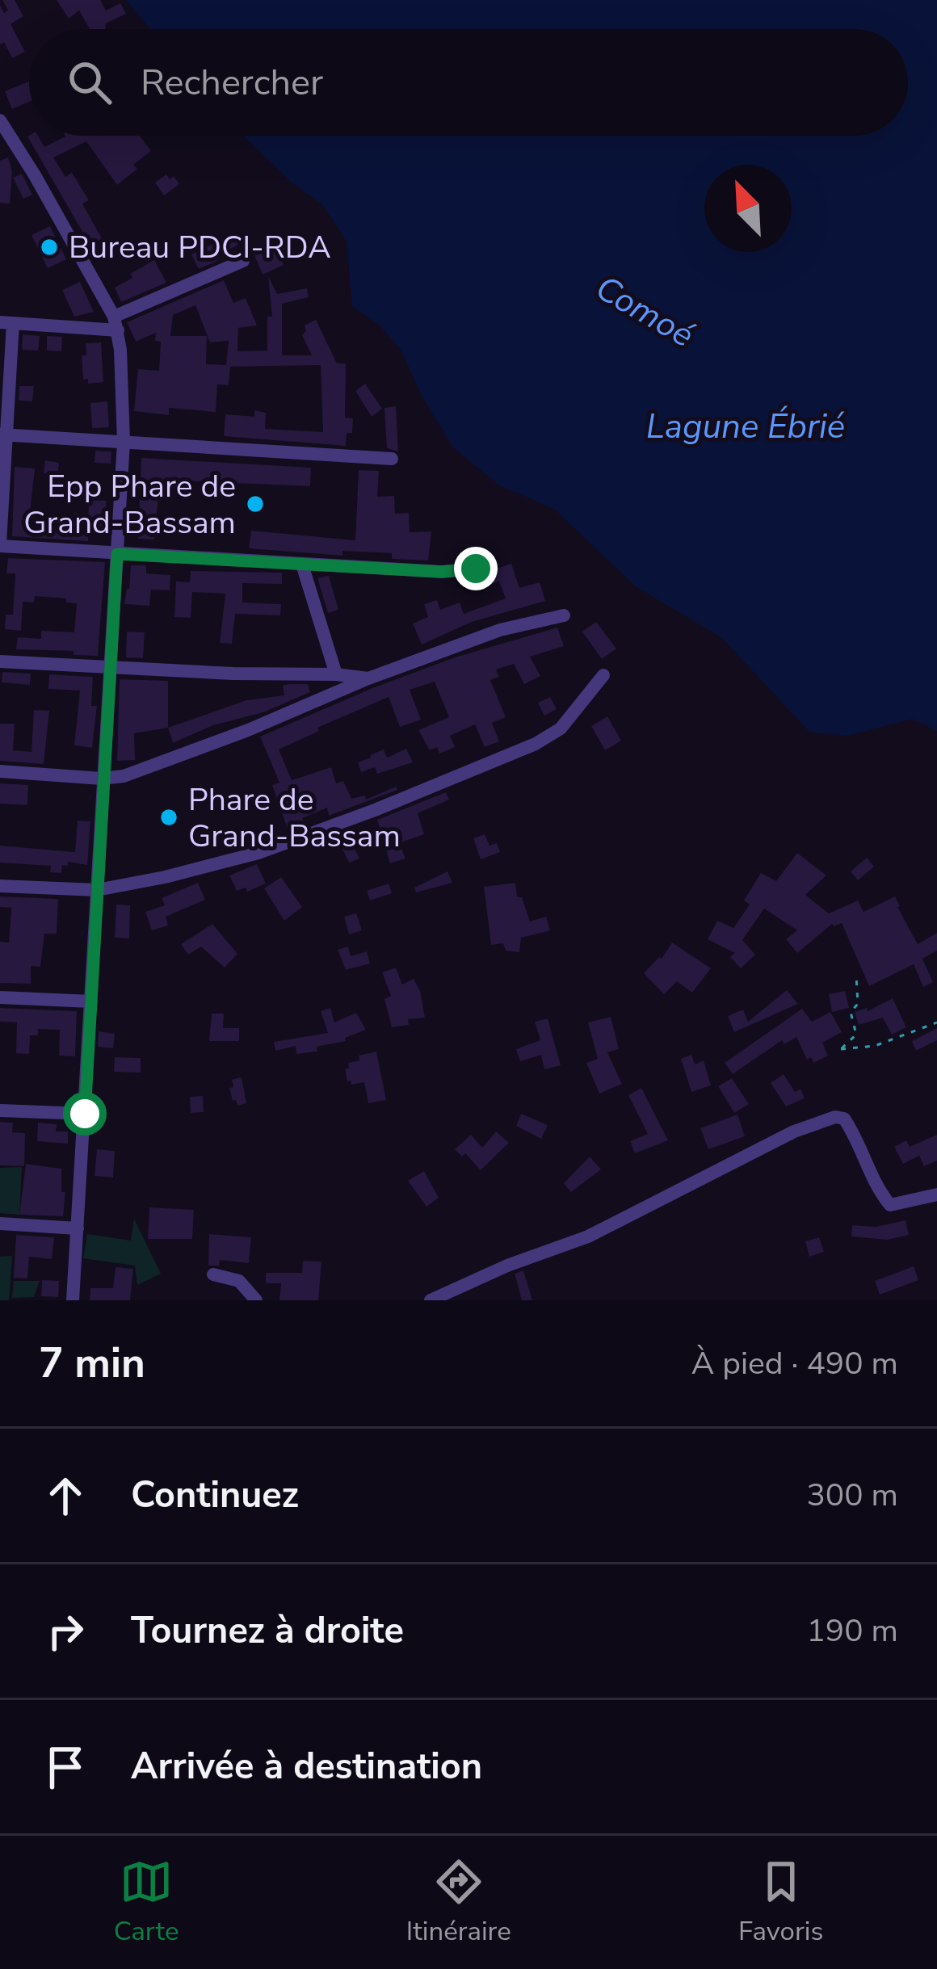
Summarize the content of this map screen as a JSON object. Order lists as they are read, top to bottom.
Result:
{
  "water": ["Comoé", "Lagune Ébrié"],
  "places": ["Bureau PDCI-RDA", "Epp Phare de Grand-Bassam", "Phare de Grand-Bassam"],
  "north": "top left",
  "page": {
    "search": "Rechercher",
    "heading": ["7 min", "À pied · 490 m"],
    "list": [
      ["Continuez", "300 m"],
      ["Tournez à droite", "190 m"],
      "Arrivée à destination"
    ],
    "nav": ["Carte", "Itinéraire", "Favoris"]
  }
}
